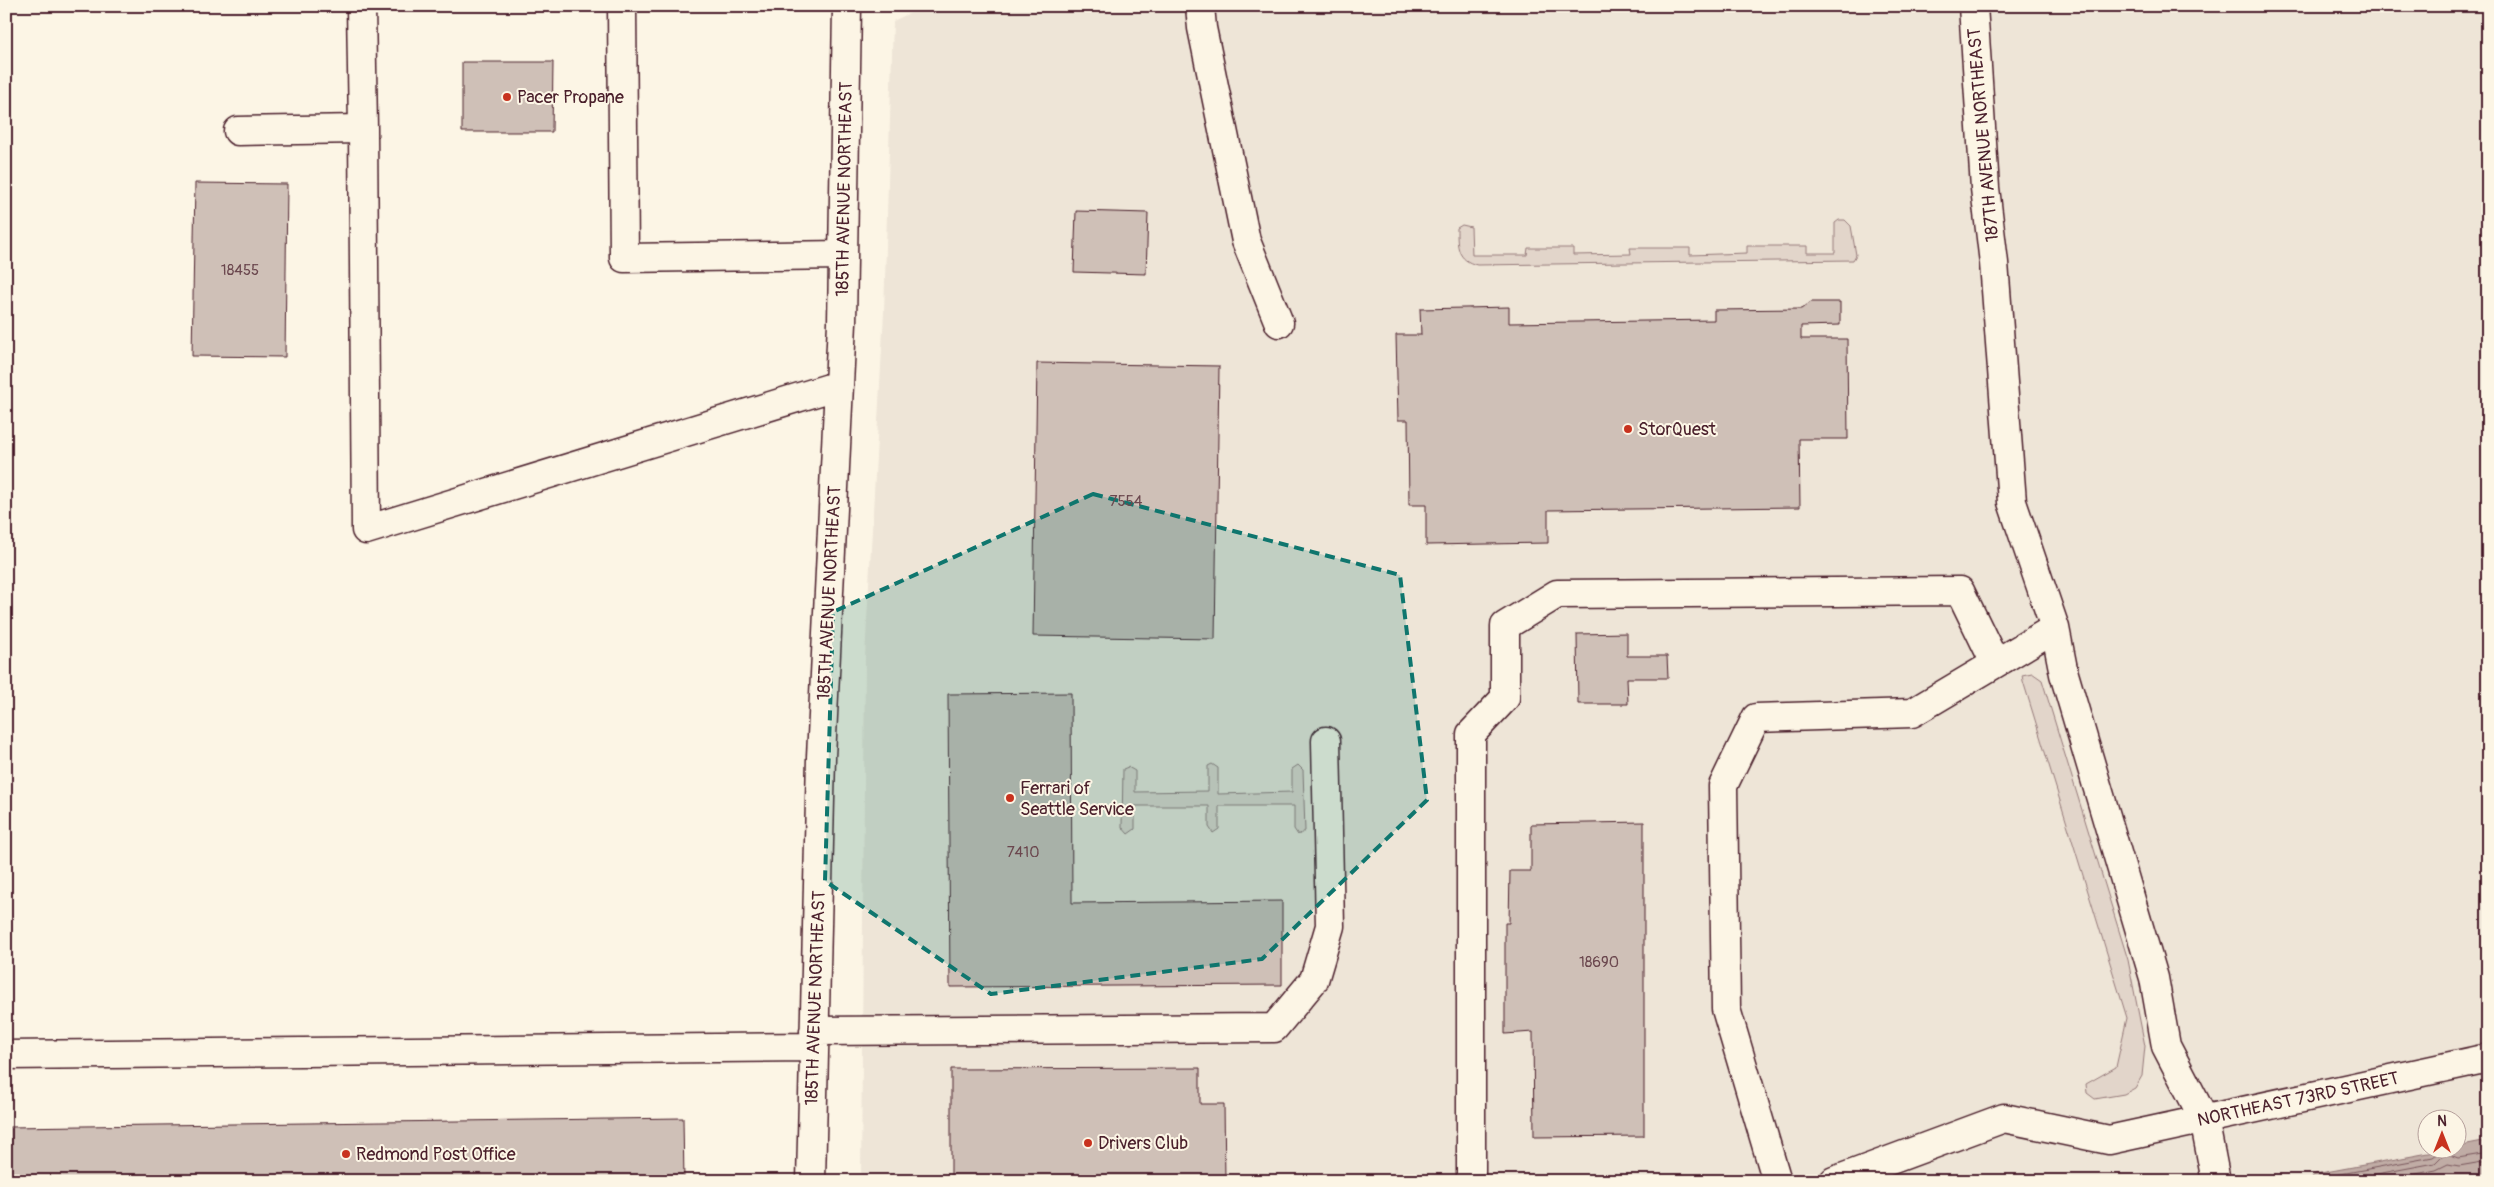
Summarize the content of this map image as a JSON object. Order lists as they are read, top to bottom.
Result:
{
  "streets": {
    "street": ["187TH AVENUE NORTHEAST", "185TH AVENUE NORTHEAST", "NORTHEAST 73RD STREET"]
  },
  "crossings": [
    ["187TH AVENUE NORTHEAST", "NORTHEAST 73RD STREET"]
  ],
  "places": [
    "Pacer Propane",
    "StorQuest",
    "Ferrari of Seattle Service",
    "Drivers Club",
    "Redmond Post Office"
  ],
  "house_numbers": [
    "18455",
    "7554",
    "7410",
    "18690"
  ],
  "north": "top"
}
